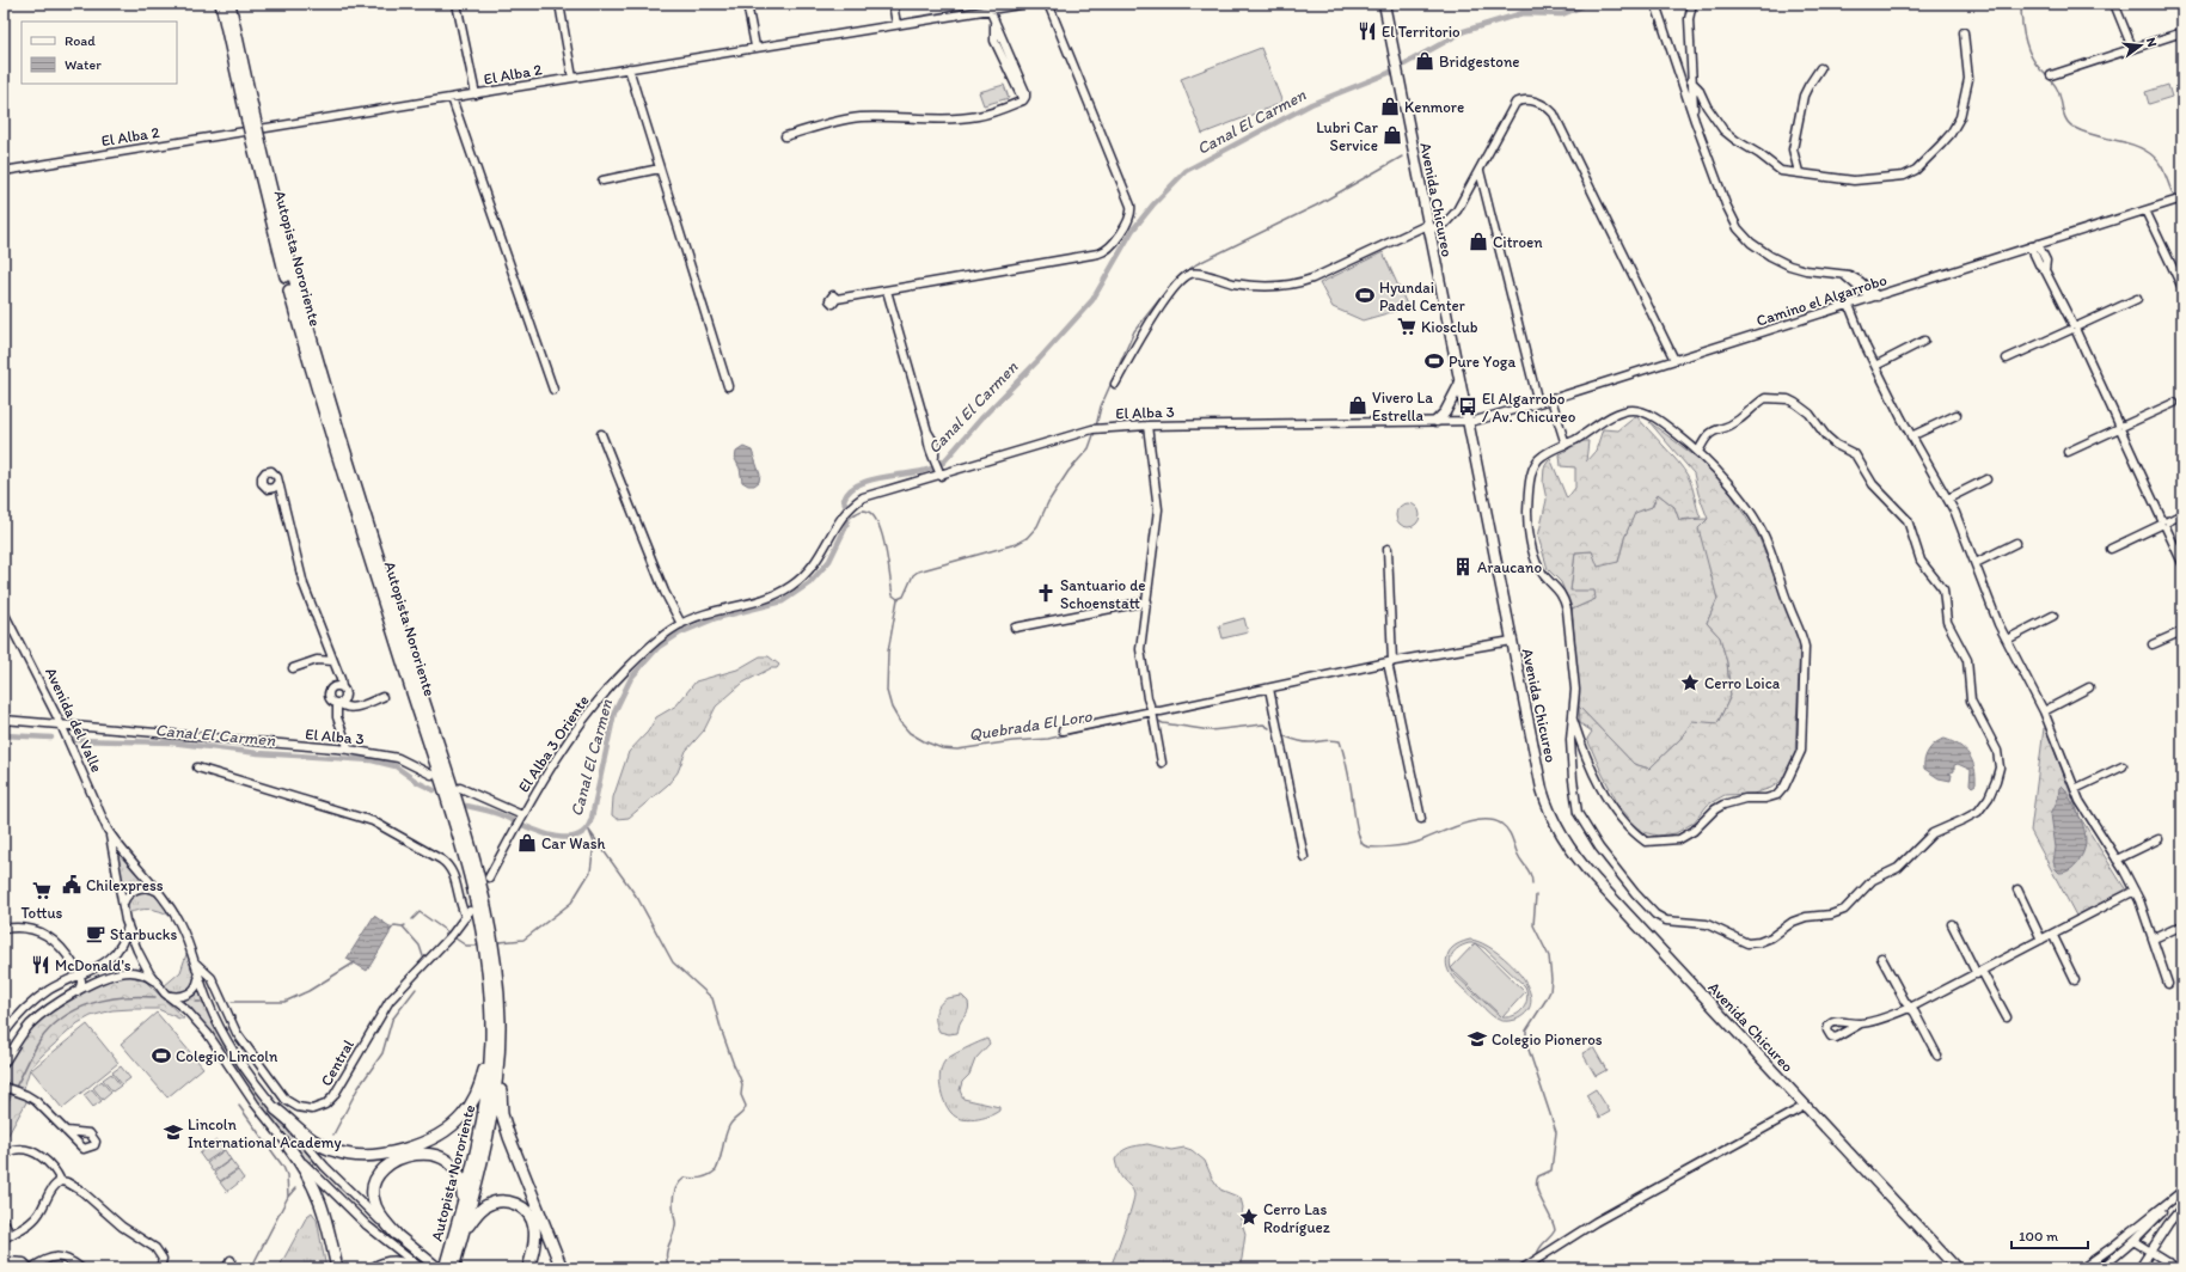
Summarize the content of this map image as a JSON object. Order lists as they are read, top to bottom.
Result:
{
  "streets": {
    "highway": ["Autopista Nororiente"],
    "main road": ["Avenida Chicureo", "Avenida del Valle"],
    "street": [
      "El Alba 2",
      "Camino el Algarrobo",
      "El Alba 3",
      "El Alba 3 Oriente",
      "Central"
    ]
  },
  "crossings": [
    ["Avenida Chicureo", "Camino el Algarrobo"],
    ["Autopista Nororiente", "Avenida del Valle"],
    ["El Alba 3", "Avenida del Valle"],
    ["El Alba 3", "El Alba 3 Oriente"],
    ["Avenida del Valle", "Central"]
  ],
  "water": ["Canal El Carmen", "Quebrada El Loro"],
  "places": {
    "restaurant": ["El Territorio", "McDonald's"],
    "shop": [
      "Bridgestone",
      "Kenmore",
      "Lubri Car Service",
      "Citroen",
      "Vivero La Estrella",
      "Car Wash"
    ],
    "sports": ["Hyundai Padel Center", "Pure Yoga", "Colegio Lincoln"],
    "supermarket": ["Kiosclub", "Tottus"],
    "bus stop": ["El Algarrobo / Av. Chicureo"],
    "building": ["Araucano"],
    "church": ["Santuario de Schoenstatt"],
    "place": ["Cerro Loica", "Cerro Las Rodríguez"],
    "public building": ["Chilexpress"],
    "cafe": ["Starbucks"],
    "school or university": ["Colegio Pioneros", "Lincoln International Academy"]
  },
  "legend": ["Road", "Water"],
  "scale_bar": "100 m",
  "north": "right"
}
